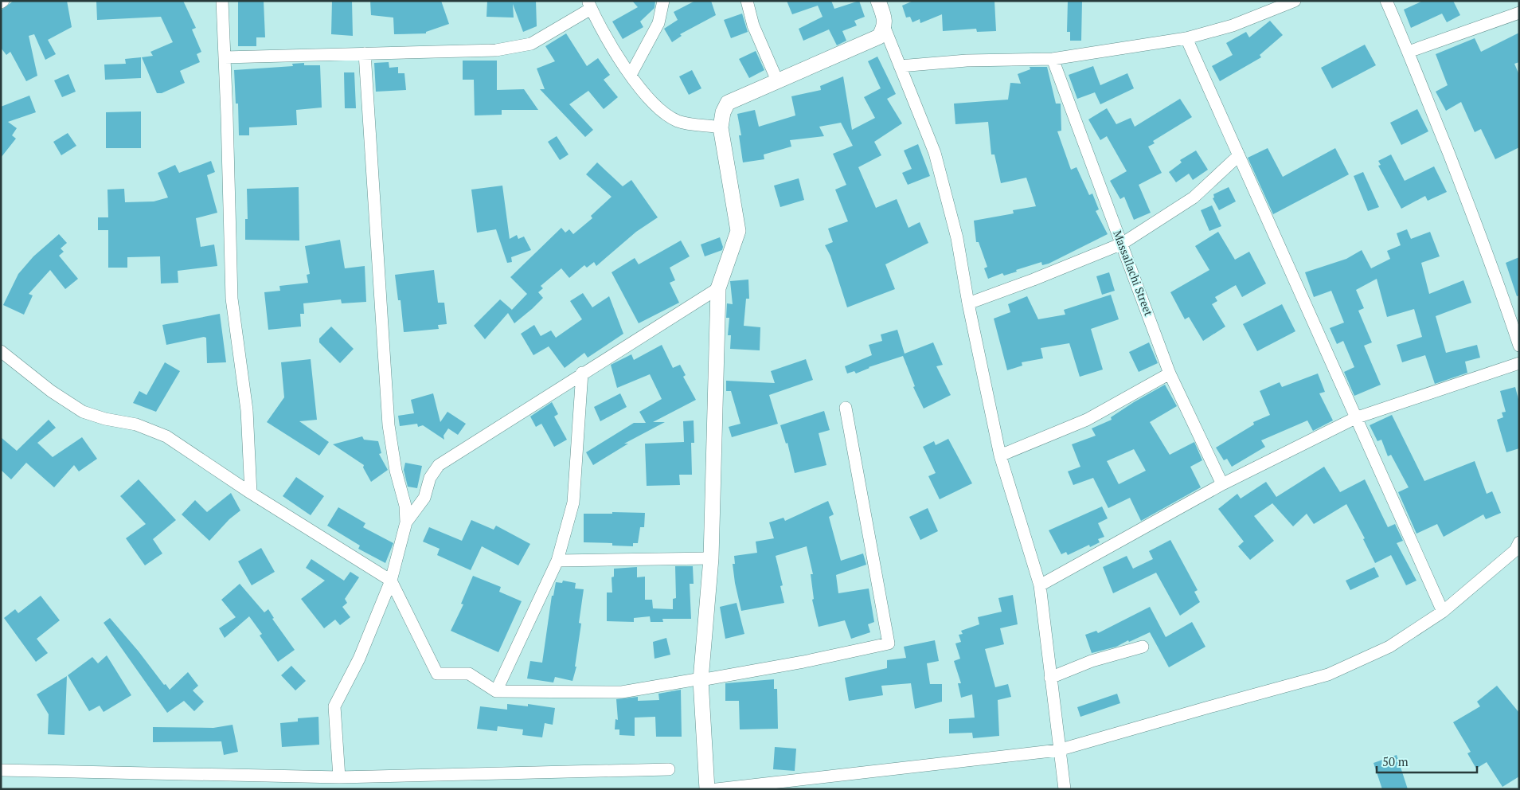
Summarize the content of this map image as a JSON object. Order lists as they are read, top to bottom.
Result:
{
  "streets": {
    "street": ["Massallachi Street"]
  },
  "scale_bar": "50 m"
}
